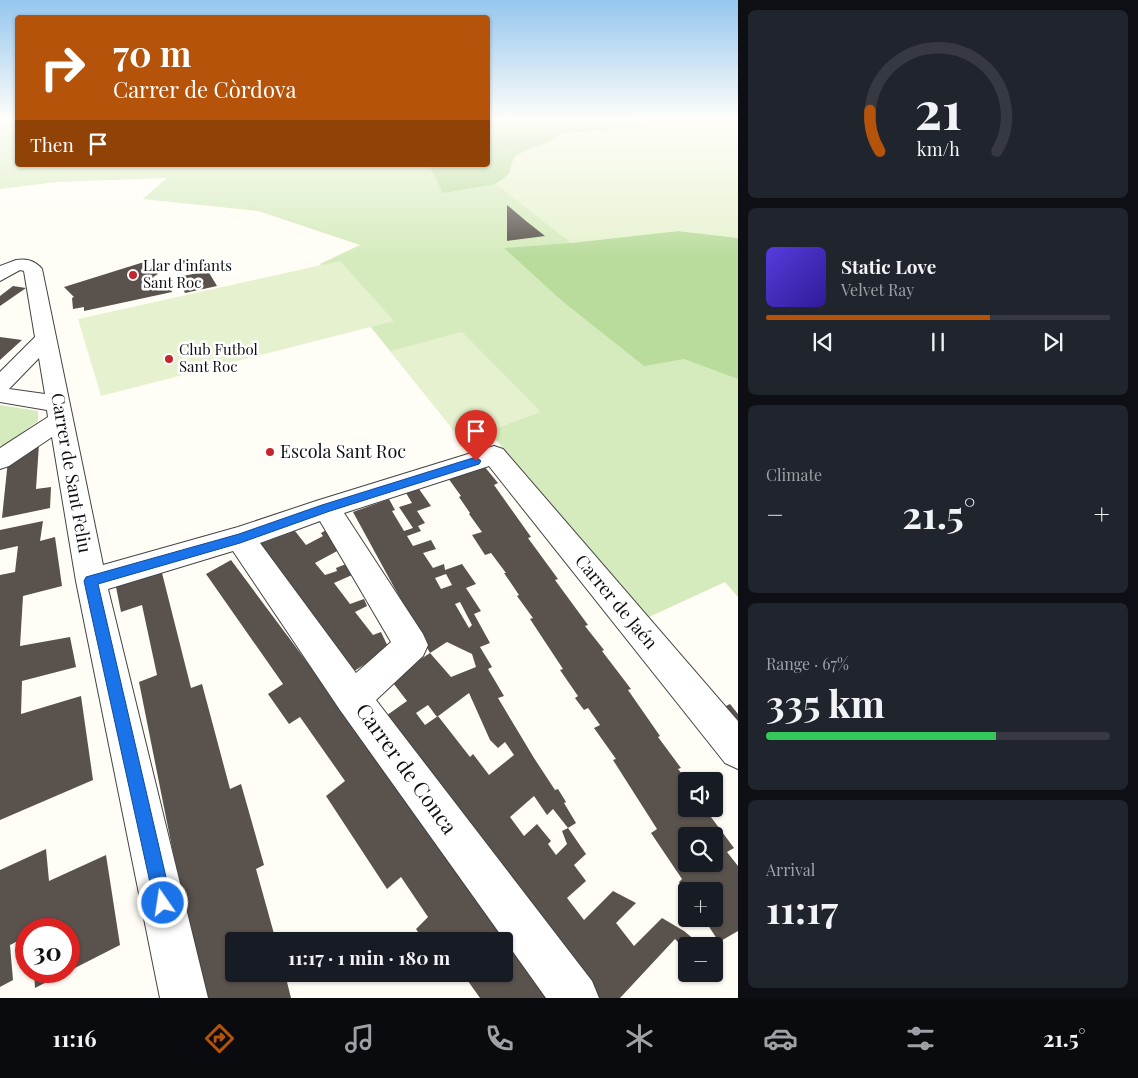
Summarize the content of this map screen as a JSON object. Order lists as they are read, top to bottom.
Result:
{
  "streets": {
    "street": ["Carrer de Sant Feliu", "Carrer de Jaén", "Carrer de Conca"]
  },
  "places": ["Llar d'infants Sant Roc", "Club Futbol Sant Roc", "Escola Sant Roc"],
  "page": {
    "turn": ["70 m", "Carrer de Còrdova"],
    "then": "Then",
    "song": ["Static Love", "Velvet Ray"],
    "tile": [
      "Climate",
      ["Range · 67%", "335 km"],
      ["Arrival", "11:17"]
    ],
    "heat": ["−", "21.5°", "+"],
    "map_buttons": ["+", "−"],
    "limit": "30",
    "trip": "11:17 · 1 min · 180 m",
    "tabs": ["11:16", "21.5°"],
    "gauge": ["21", "km/h"]
  }
}
